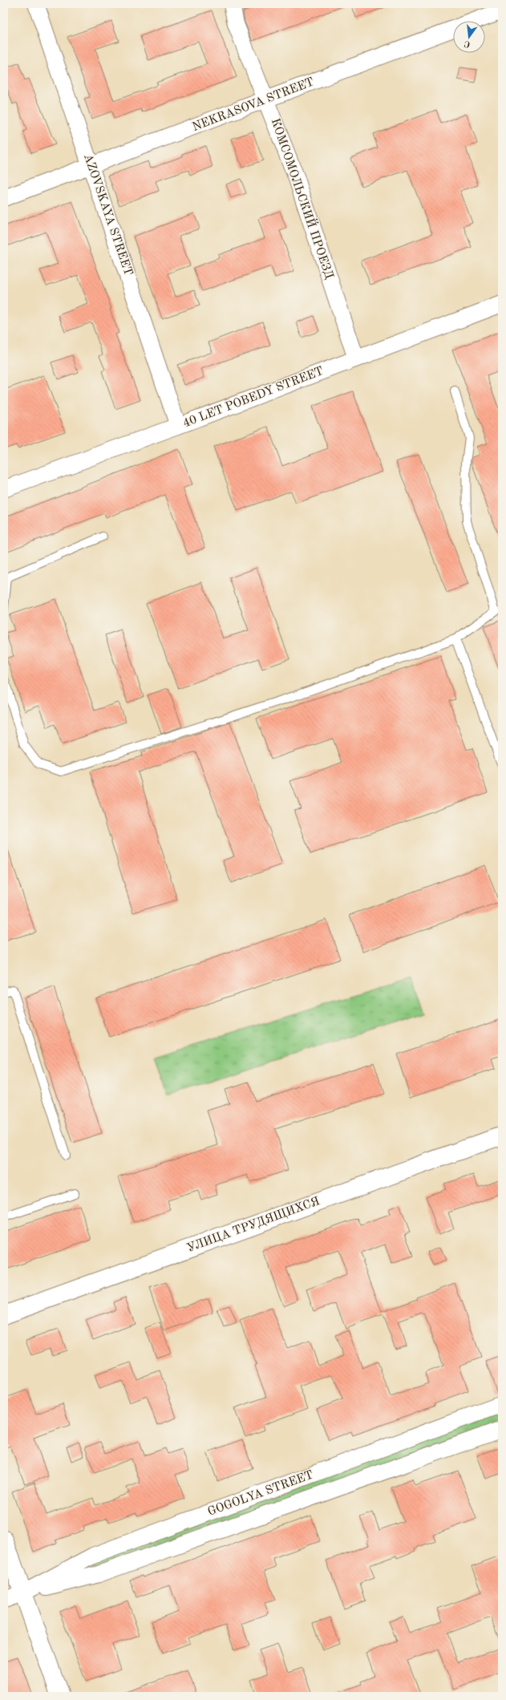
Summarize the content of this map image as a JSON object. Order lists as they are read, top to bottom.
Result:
{
  "streets": {
    "street": [
      "NEKRASOVA STREET",
      "КОМСОМОЛЬСКИЙ ПРОЕЗД",
      "AZOVSKAYA STREET",
      "40 LET POBEDY STREET",
      "УЛИЦА ТРУДЯЩИХСЯ",
      "GOGOLYA STREET"
    ]
  },
  "crossings": [
    ["NEKRASOVA STREET", "КОМСОМОЛЬСКИЙ ПРОЕЗД"],
    ["NEKRASOVA STREET", "AZOVSKAYA STREET"],
    ["КОМСОМОЛЬСКИЙ ПРОЕЗД", "40 LET POBEDY STREET"],
    ["AZOVSKAYA STREET", "40 LET POBEDY STREET"]
  ],
  "north": "bottom"
}
